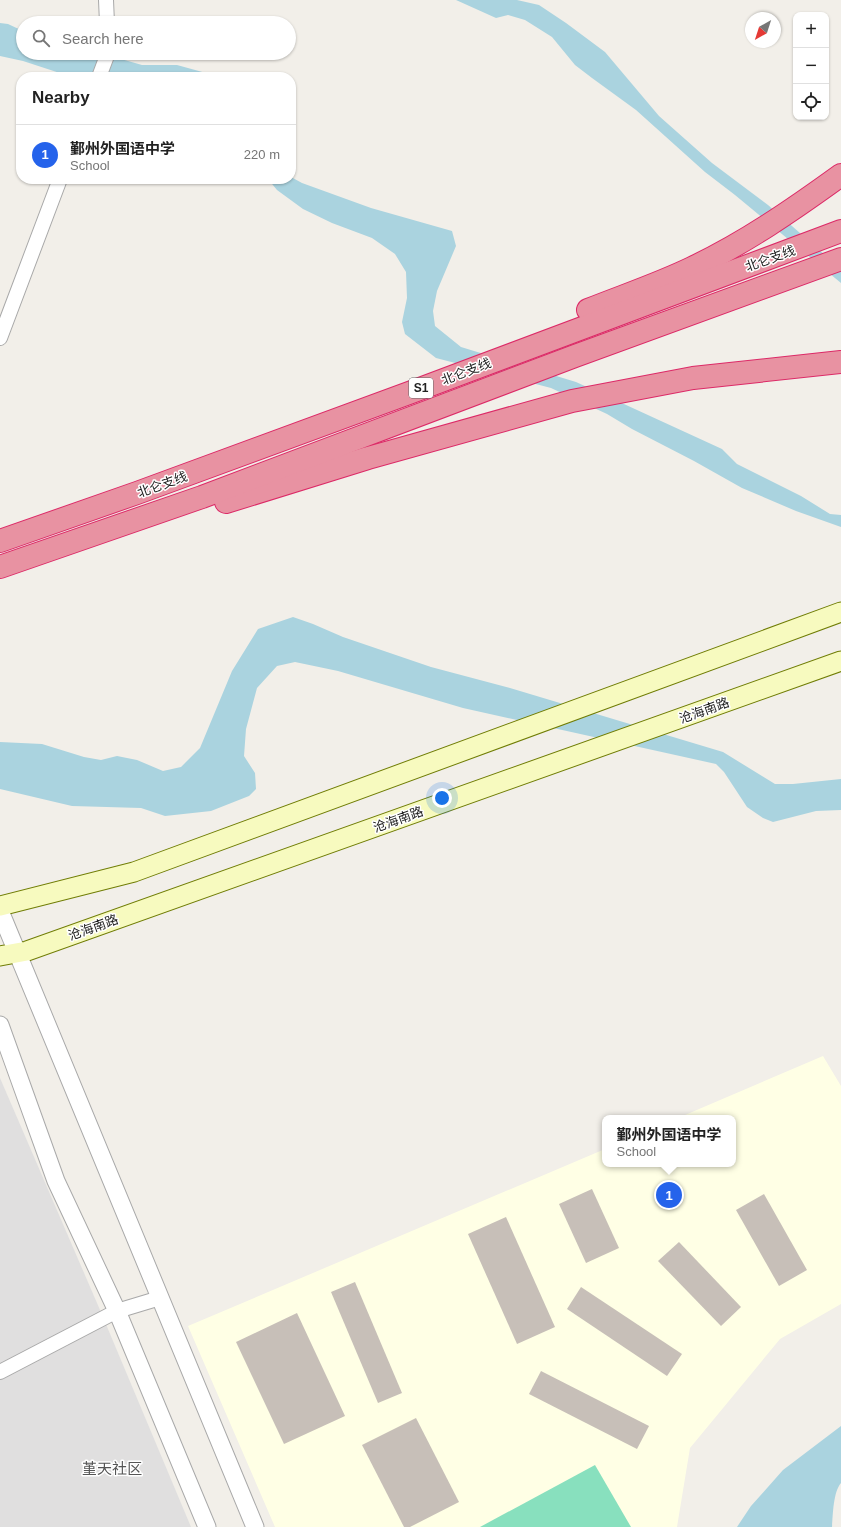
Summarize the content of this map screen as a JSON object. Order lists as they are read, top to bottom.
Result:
{
  "streets": {
    "highway": ["北仑支线", "S1"],
    "main road": ["沧海南路"]
  },
  "districts": ["堇天社区"],
  "north": "bottom left",
  "page": {
    "map_buttons": ["+", "−"],
    "search": "Search here",
    "heading": "Nearby",
    "list": [
      {
        "mark": "1",
        "name": "鄞州外国语中学",
        "note": "School",
        "value": "220 m"
      }
    ],
    "popup": ["鄞州外国语中学", "School"],
    "pins": "1"
  }
}
